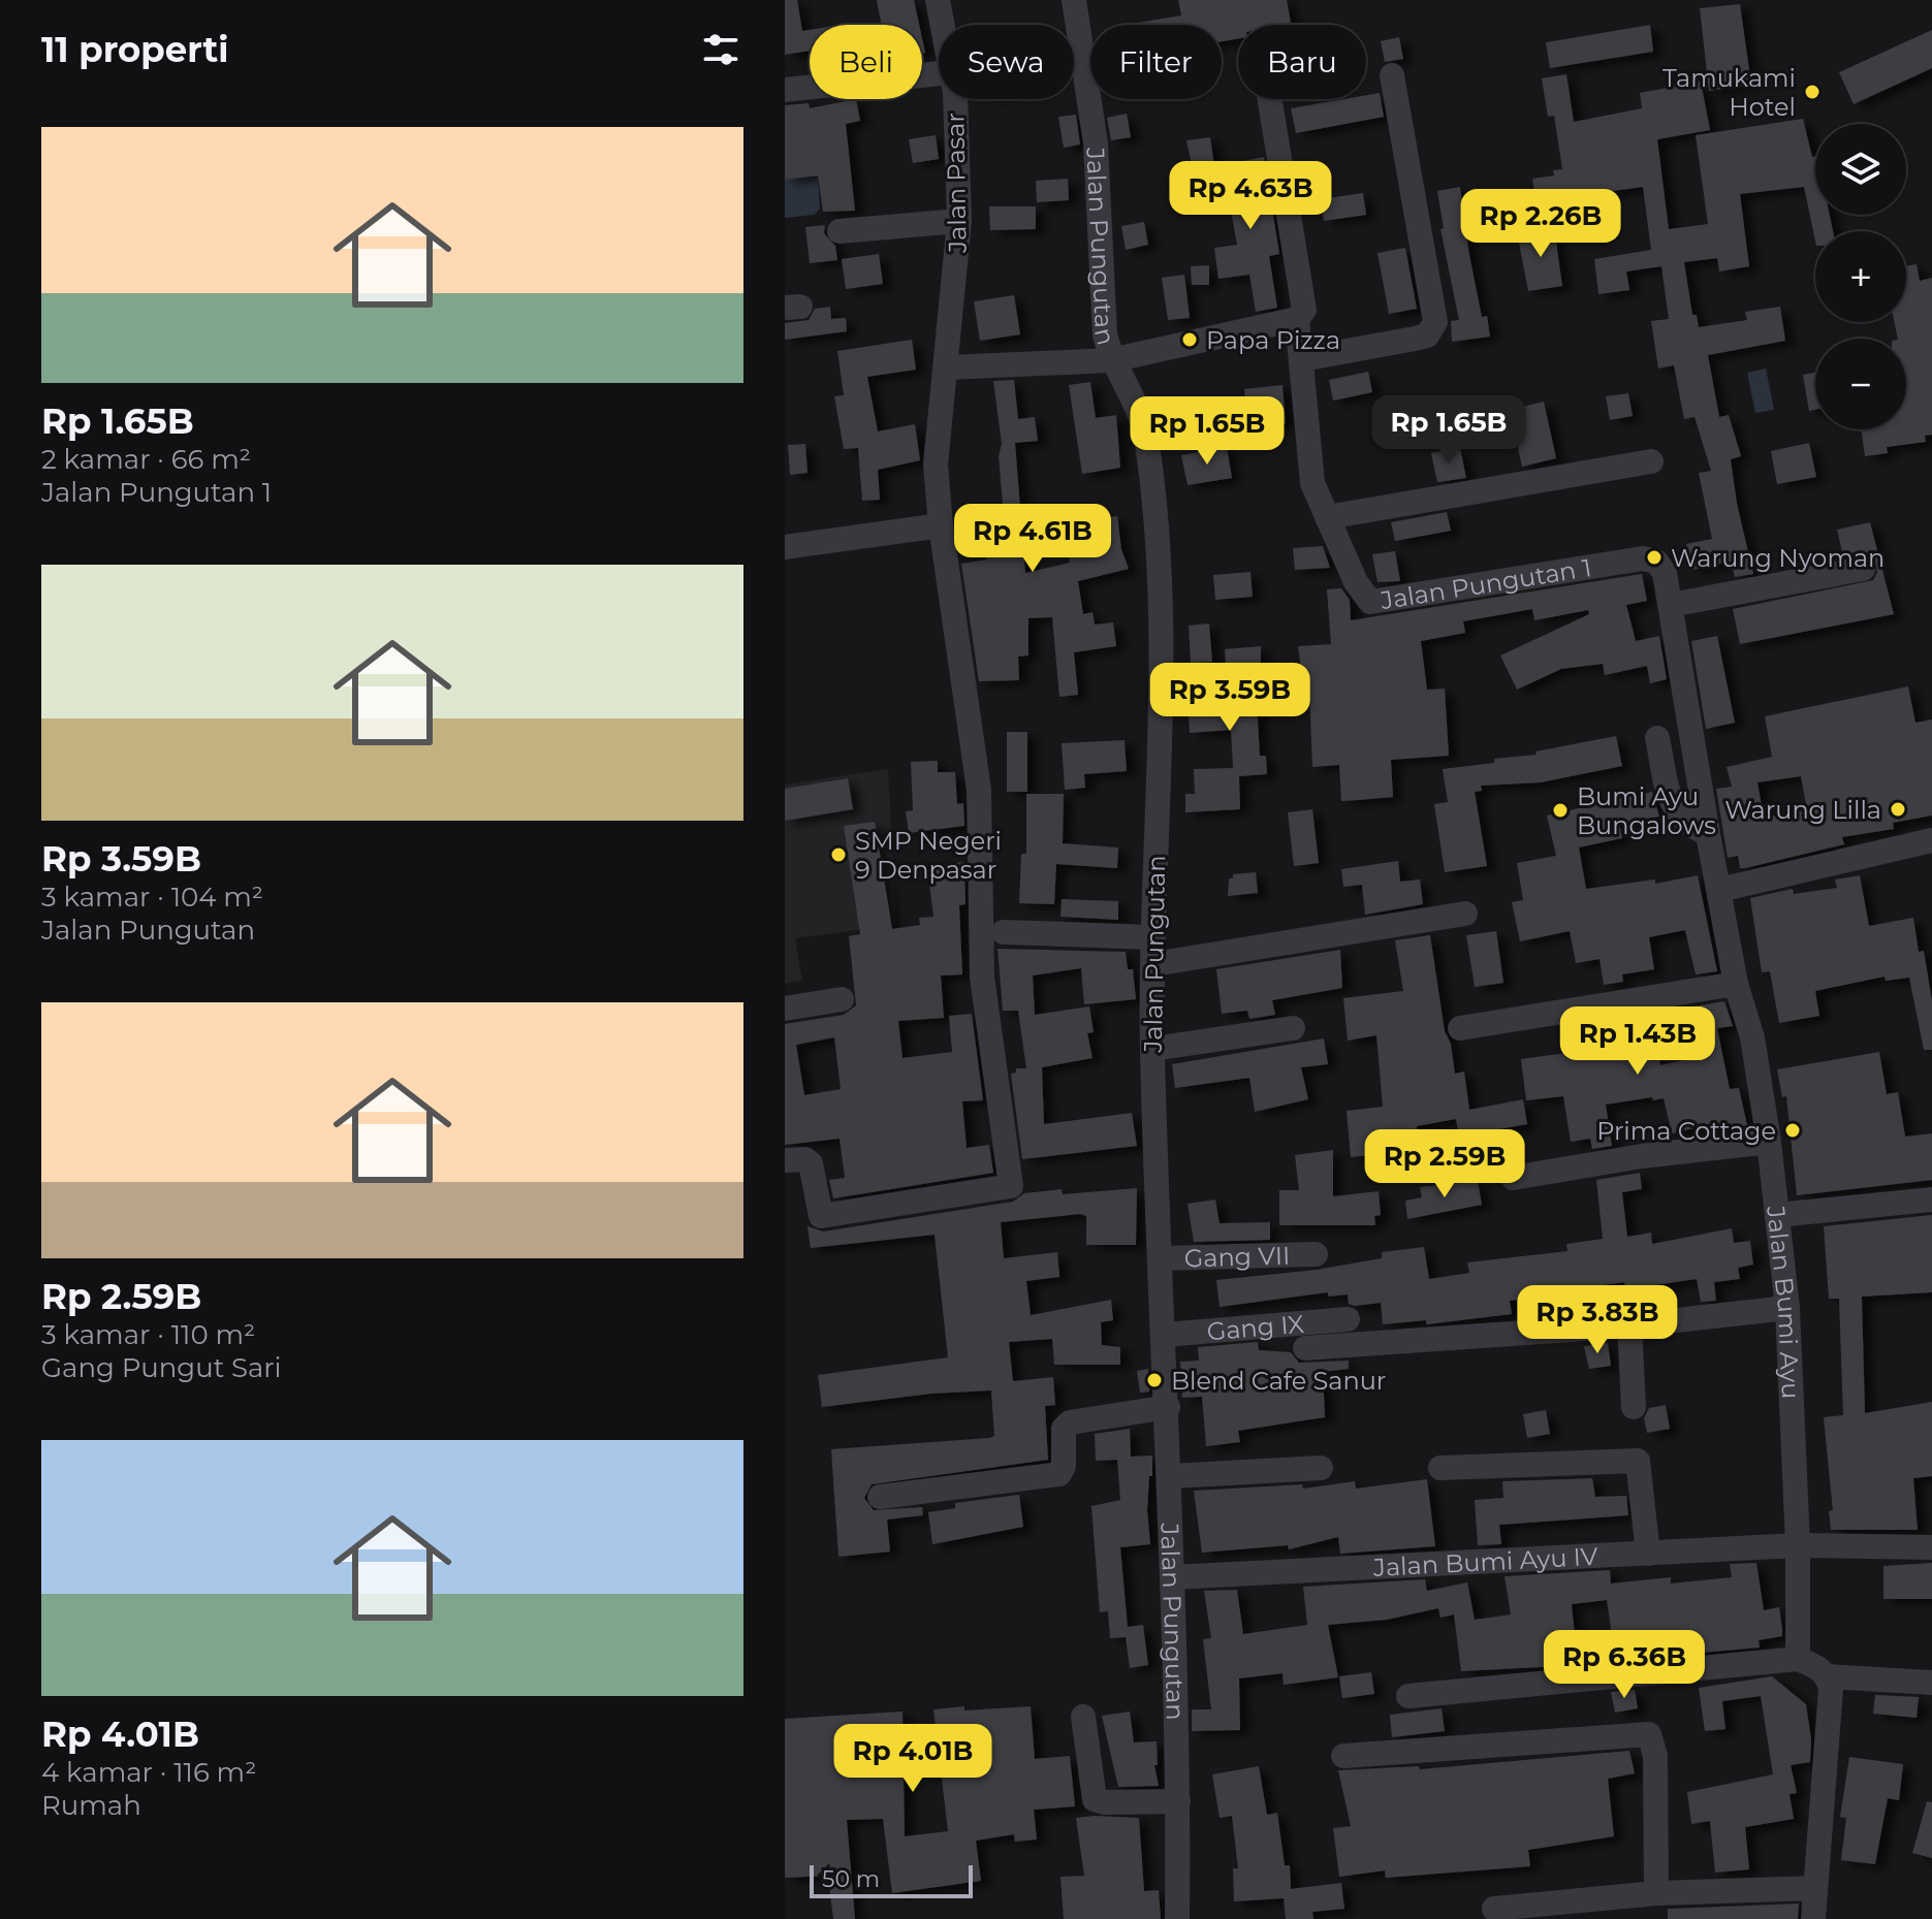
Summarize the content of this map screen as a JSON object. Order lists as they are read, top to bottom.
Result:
{
  "streets": {
    "street": [
      "Jalan Pasar",
      "Jalan Pungutan",
      "Jalan Pungutan 1",
      "Gang VII",
      "Jalan Bumi Ayu",
      "Gang IX",
      "Jalan Bumi Ayu IV"
    ]
  },
  "crossings": [
    ["Jalan Pungutan", "Gang VII"],
    ["Jalan Pungutan", "Gang IX"],
    ["Jalan Pungutan", "Jalan Bumi Ayu IV"],
    ["Jalan Pungutan 1", "Jalan Bumi Ayu"],
    ["Jalan Bumi Ayu", "Jalan Bumi Ayu IV"]
  ],
  "places": [
    "Tamukami Hotel",
    "Papa Pizza",
    "Warung Nyoman",
    "Warung Lilla",
    "Bumi Ayu Bungalows",
    "SMP Negeri 9 Denpasar",
    "Prima Cottage",
    "Blend Cafe Sanur"
  ],
  "scale_bar": "50 m",
  "page": {
    "heading": "11 properti",
    "chip": [
      "Beli",
      "Sewa",
      "Filter",
      "Baru"
    ],
    "list": [
      {
        "name": "Rp 1.65B",
        "note": "2 kamar · 66 m² · Jalan Pungutan 1"
      },
      {
        "name": "Rp 3.59B",
        "note": "3 kamar · 104 m² · Jalan Pungutan"
      },
      {
        "name": "Rp 2.59B",
        "note": "3 kamar · 110 m² · Gang Pungut Sari"
      },
      {
        "name": "Rp 4.01B",
        "note": "4 kamar · 116 m² · Rumah"
      }
    ],
    "map_buttons": ["+", "−"],
    "price": [
      "Rp 4.63B",
      "Rp 2.26B",
      "Rp 1.65B",
      "Rp 1.65B",
      "Rp 4.61B",
      "Rp 3.59B",
      "Rp 1.43B",
      "Rp 2.59B",
      "Rp 3.83B",
      "Rp 6.36B",
      "Rp 4.01B"
    ],
    "scale": "50 m"
  }
}
